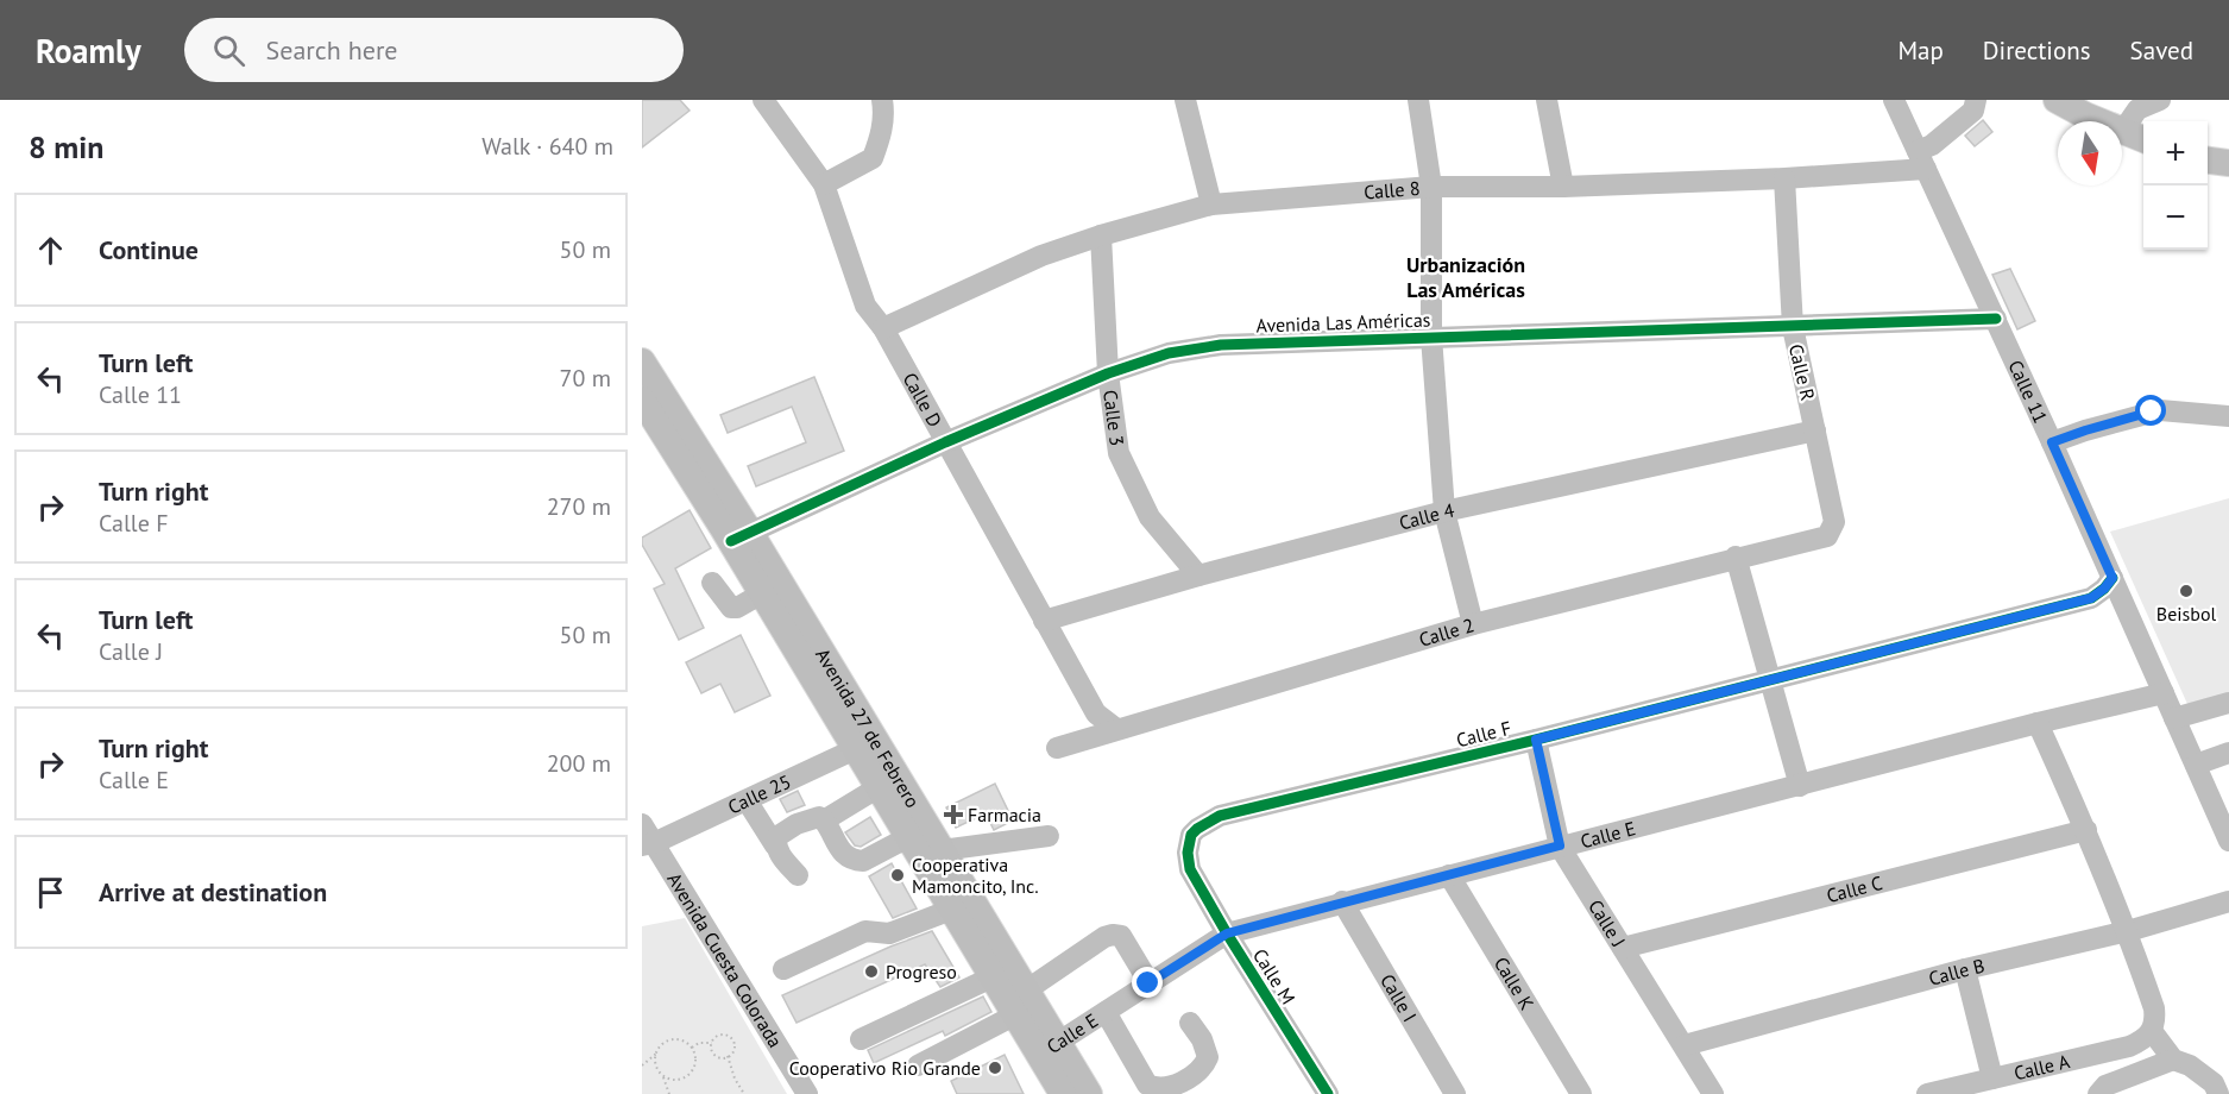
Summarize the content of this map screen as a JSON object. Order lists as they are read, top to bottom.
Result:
{
  "streets": {
    "main road": ["Avenida 27 de Febrero"],
    "street": [
      "Calle 8",
      "Avenida Las Américas",
      "Calle R",
      "Calle 11",
      "Calle D",
      "Calle 3",
      "Calle 4",
      "Calle 2",
      "Calle F",
      "Calle 25",
      "Calle E",
      "Calle C",
      "Calle J",
      "Avenida Cuesta Colorada",
      "Calle B",
      "Calle M",
      "Calle K",
      "Calle I",
      "Calle A"
    ]
  },
  "crossings": [
    ["Calle 8", "Calle R"],
    ["Calle 8", "Calle 11"],
    ["Calle 8", "Calle D"],
    ["Calle 8", "Calle 3"],
    ["Avenida Las Américas", "Calle R"],
    ["Avenida Las Américas", "Calle 11"],
    ["Avenida Las Américas", "Calle D"],
    ["Avenida Las Américas", "Calle 3"],
    ["Avenida Las Américas", "Avenida 27 de Febrero"],
    ["Calle R", "Calle 4"],
    ["Calle R", "Calle 2"],
    ["Calle 11", "Calle F"],
    ["Calle 11", "Calle E"],
    ["Calle D", "Calle 4"],
    ["Calle D", "Calle 2"],
    ["Calle 3", "Calle 4"],
    ["Avenida 27 de Febrero", "Calle 25"],
    ["Avenida 27 de Febrero", "Calle E"],
    ["Calle F", "Calle J"],
    ["Calle F", "Calle M"],
    ["Calle 25", "Avenida Cuesta Colorada"],
    ["Calle E", "Calle J"],
    ["Calle E", "Calle M"],
    ["Calle E", "Calle K"],
    ["Calle E", "Calle I"],
    ["Calle C", "Calle J"],
    ["Calle J", "Calle B"]
  ],
  "districts": ["Urbanización Las Américas"],
  "places": {
    "other": [
      "Beisbol",
      "Cooperativa Mamoncito, Inc.",
      "Progreso",
      "Cooperativo Rio Grande"
    ],
    "health": ["Farmacia"]
  },
  "north": "bottom",
  "page": {
    "header": "Roamly",
    "search": "Search here",
    "nav": ["Map", "Directions", "Saved"],
    "heading": ["8 min", "Walk · 640 m"],
    "map_buttons": ["+", "−"],
    "list": [
      ["Continue", "50 m"],
      ["Turn left", "Calle 11", "70 m"],
      ["Turn right", "Calle F", "270 m"],
      ["Turn left", "Calle J", "50 m"],
      ["Turn right", "Calle E", "200 m"],
      "Arrive at destination"
    ]
  }
}
